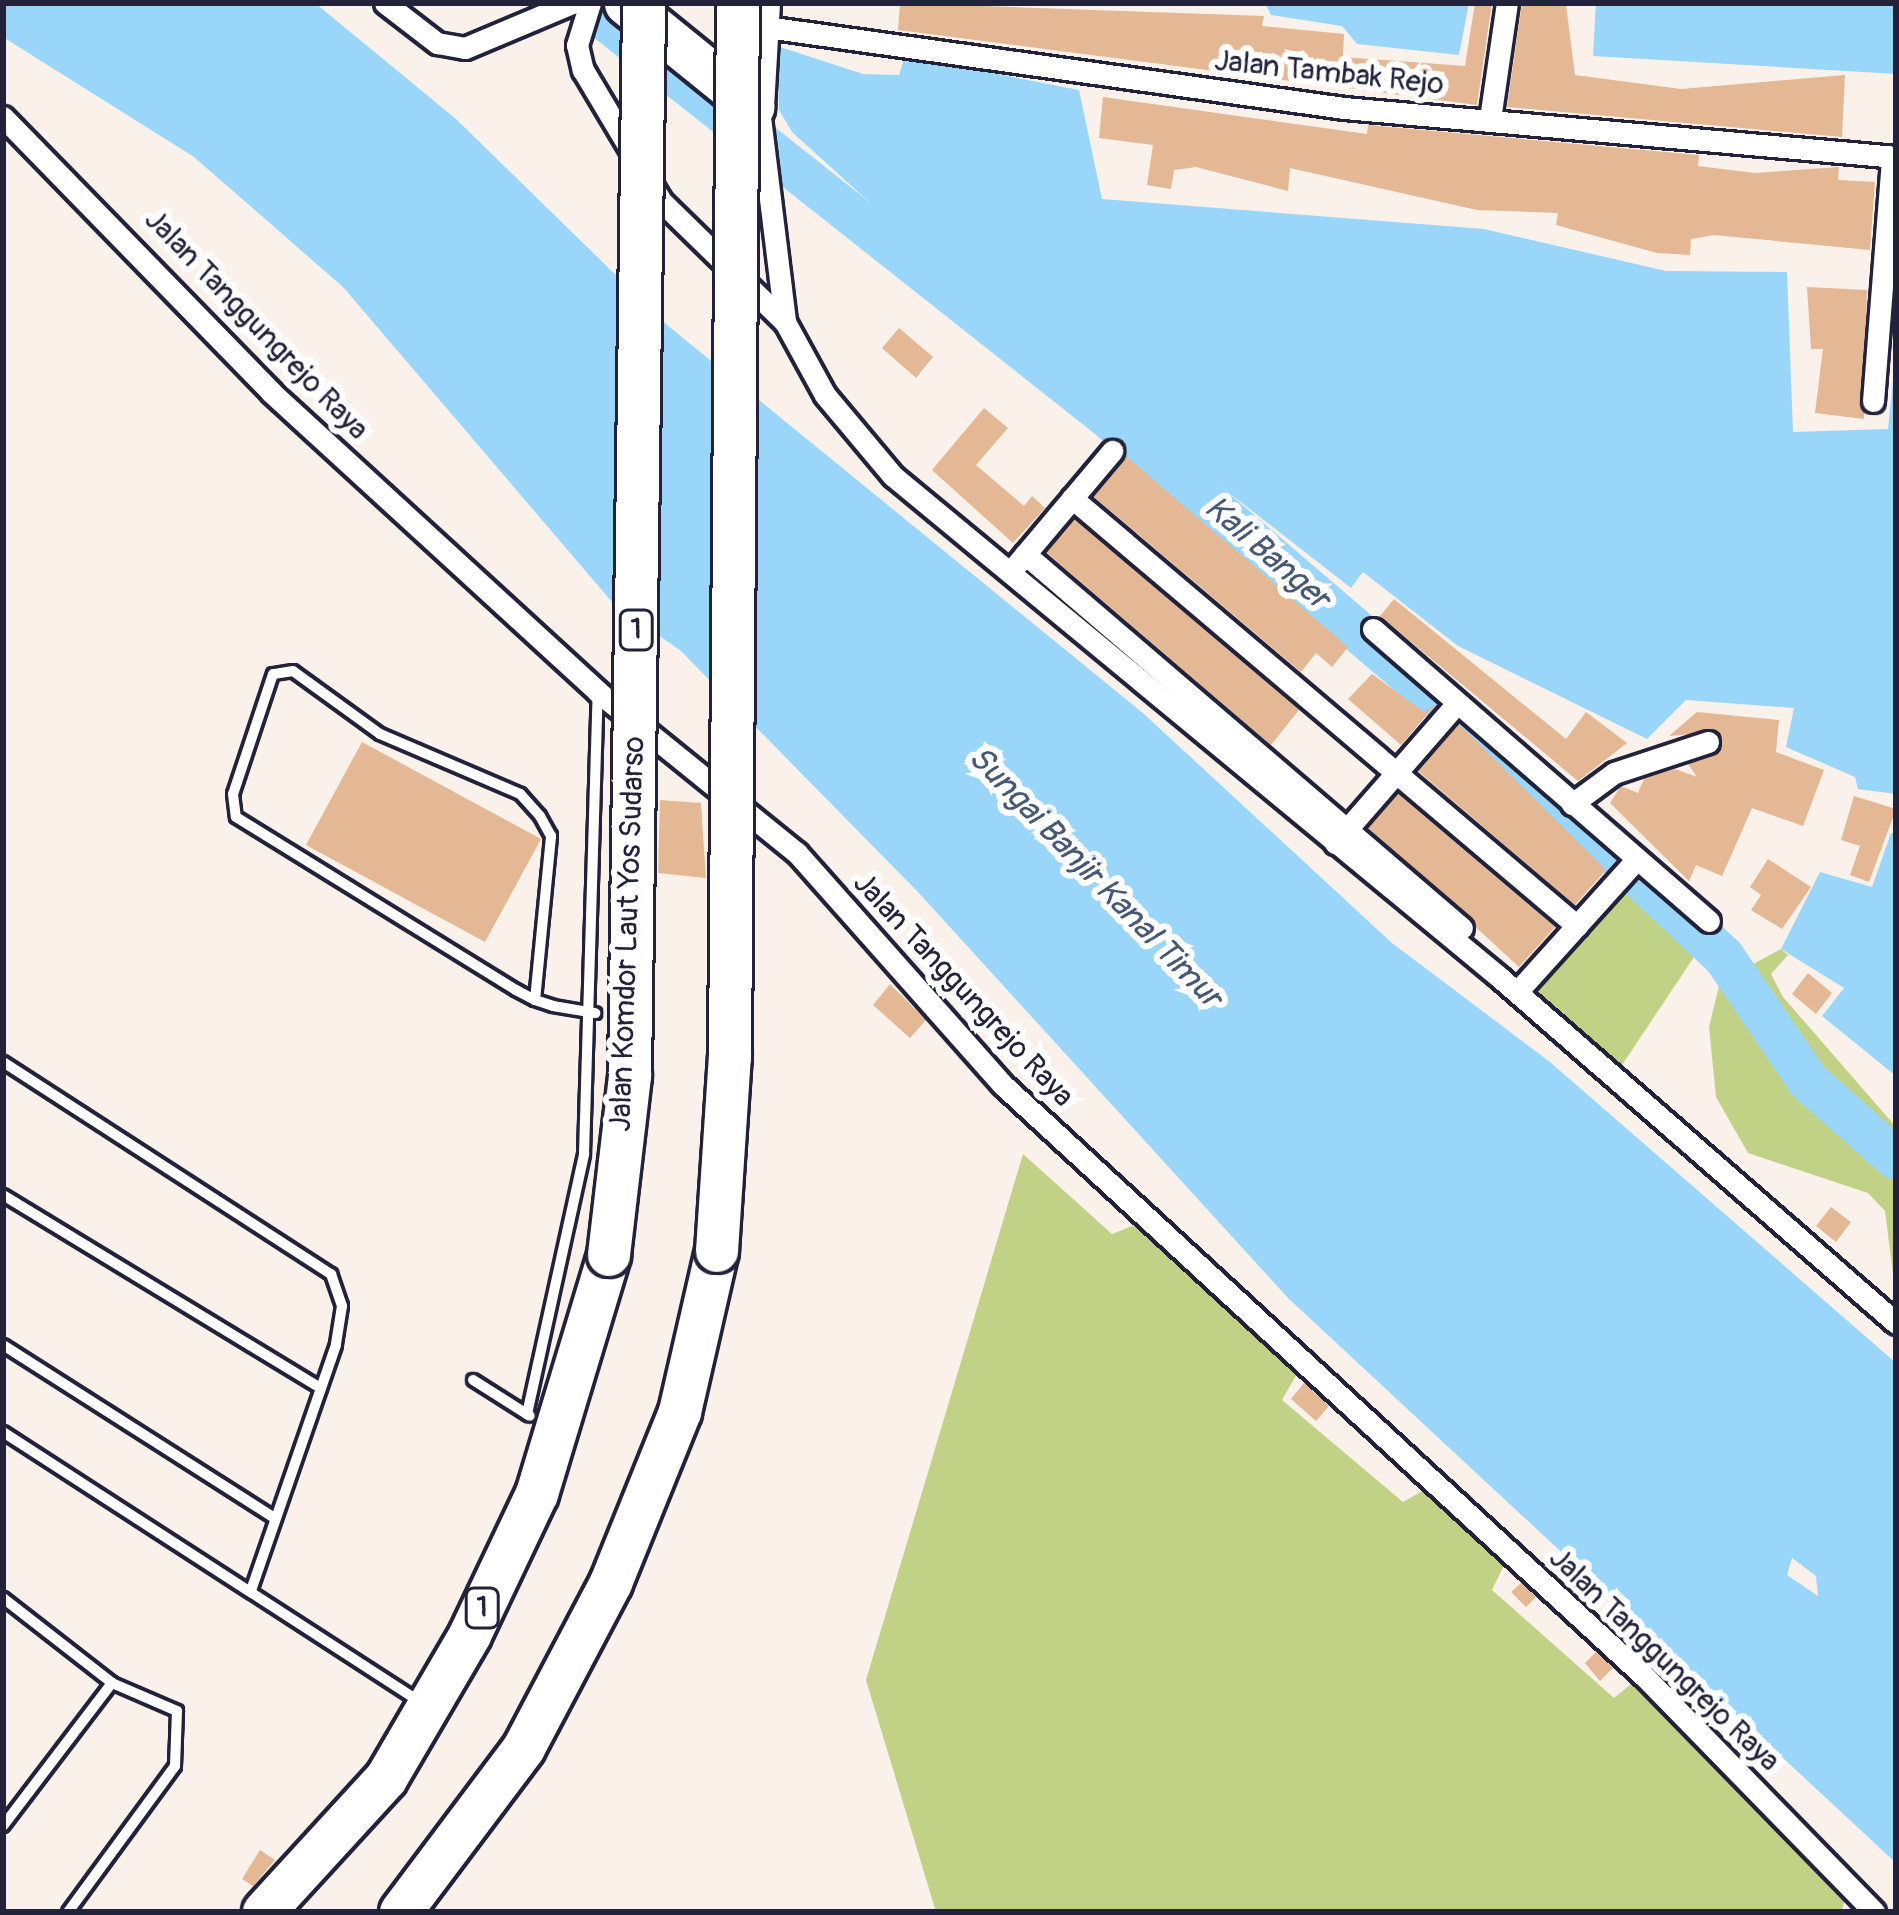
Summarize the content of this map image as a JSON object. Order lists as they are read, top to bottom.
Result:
{
  "streets": {
    "highway": ["1", "Jalan Komdor Laut Yos Sudarso"],
    "street": ["Jalan Tambak Rejo", "Jalan Tanggungrejo Raya"]
  },
  "water": ["Kali Banger", "Sungai Banjir Kanal Timur"]
}
